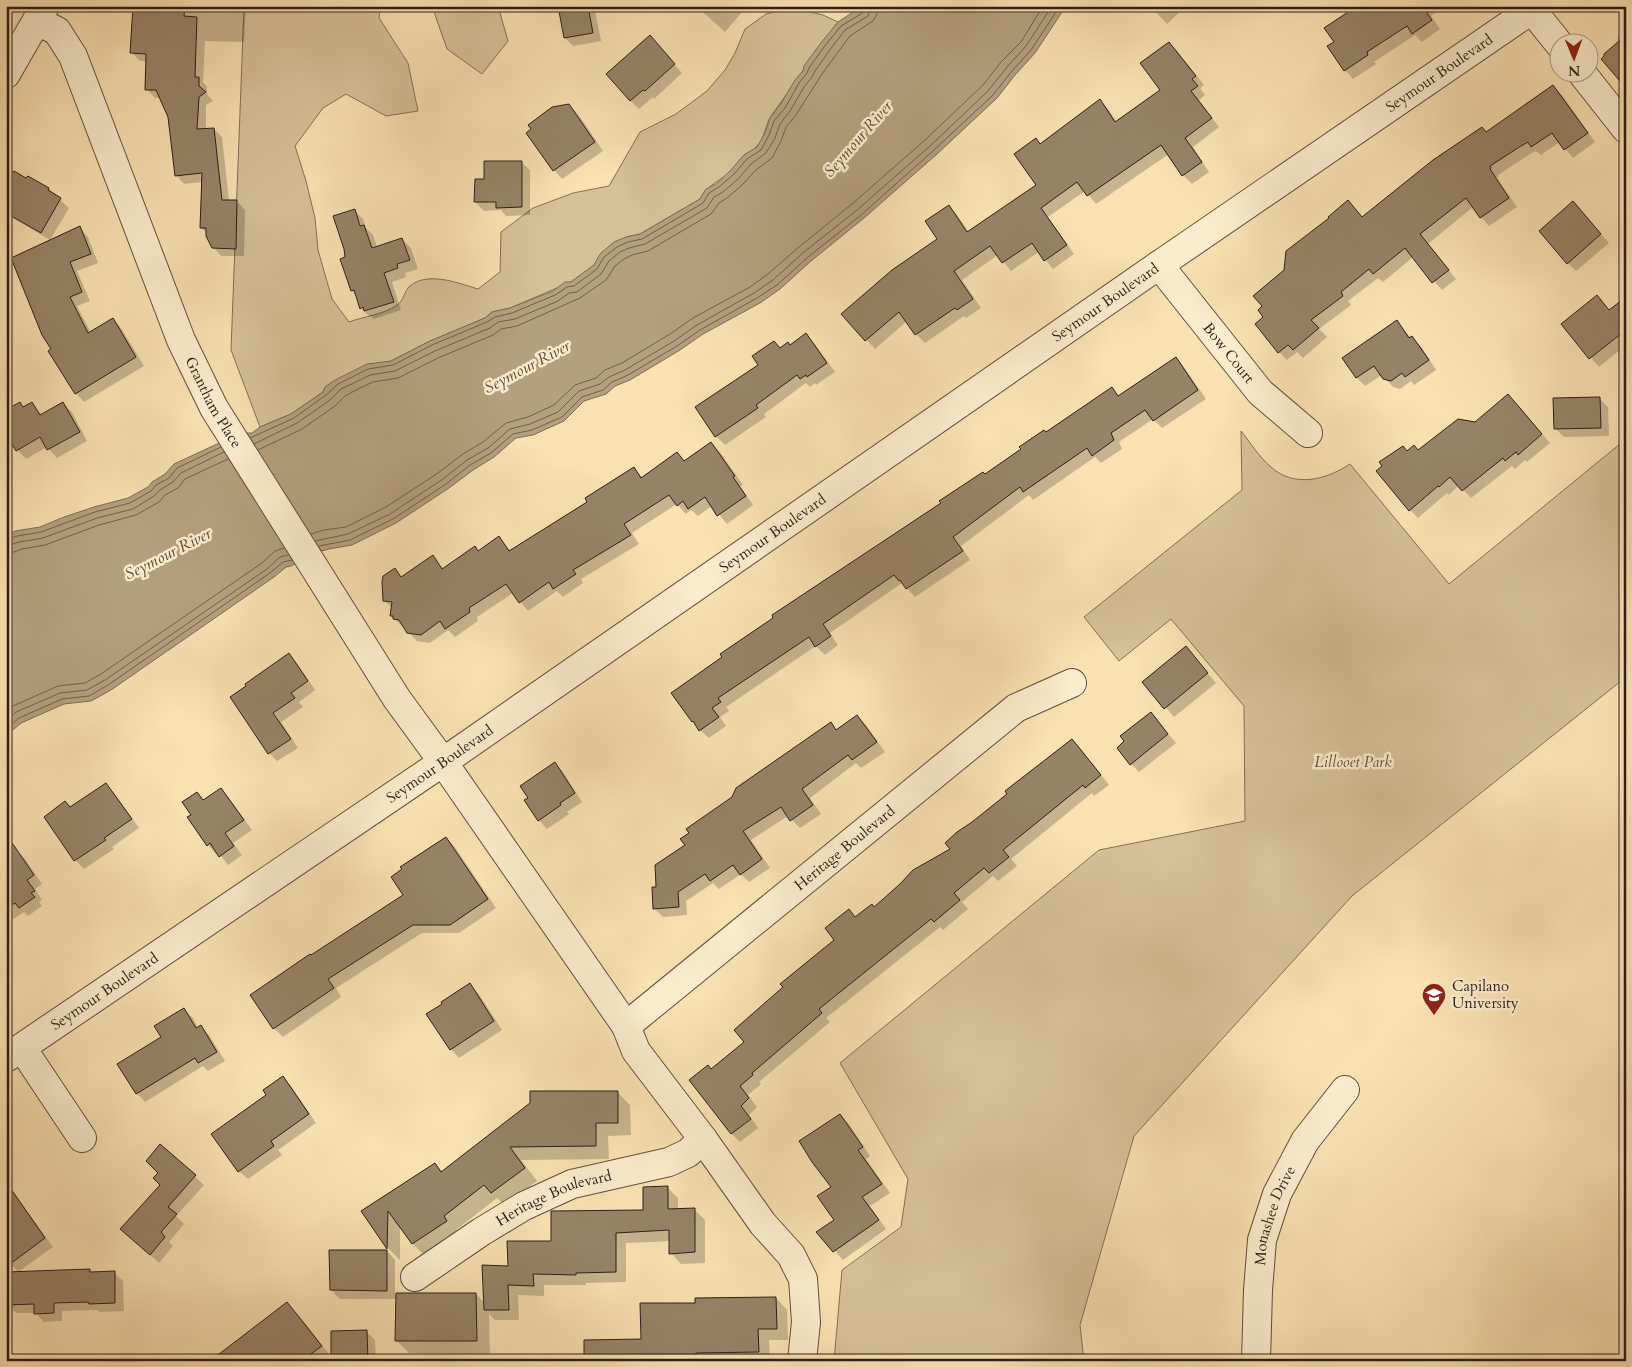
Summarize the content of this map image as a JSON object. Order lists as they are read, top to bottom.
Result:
{
  "streets": {
    "street": [
      "Seymour Boulevard",
      "Bow Court",
      "Grantham Place",
      "Heritage Boulevard",
      "Monashee Drive"
    ]
  },
  "crossings": [
    ["Seymour Boulevard", "Bow Court"],
    ["Seymour Boulevard", "Grantham Place"]
  ],
  "water": ["Seymour River"],
  "parks": ["Lillooet Park"],
  "places": {
    "school or university": ["Capilano University"]
  },
  "north": "bottom"
}
